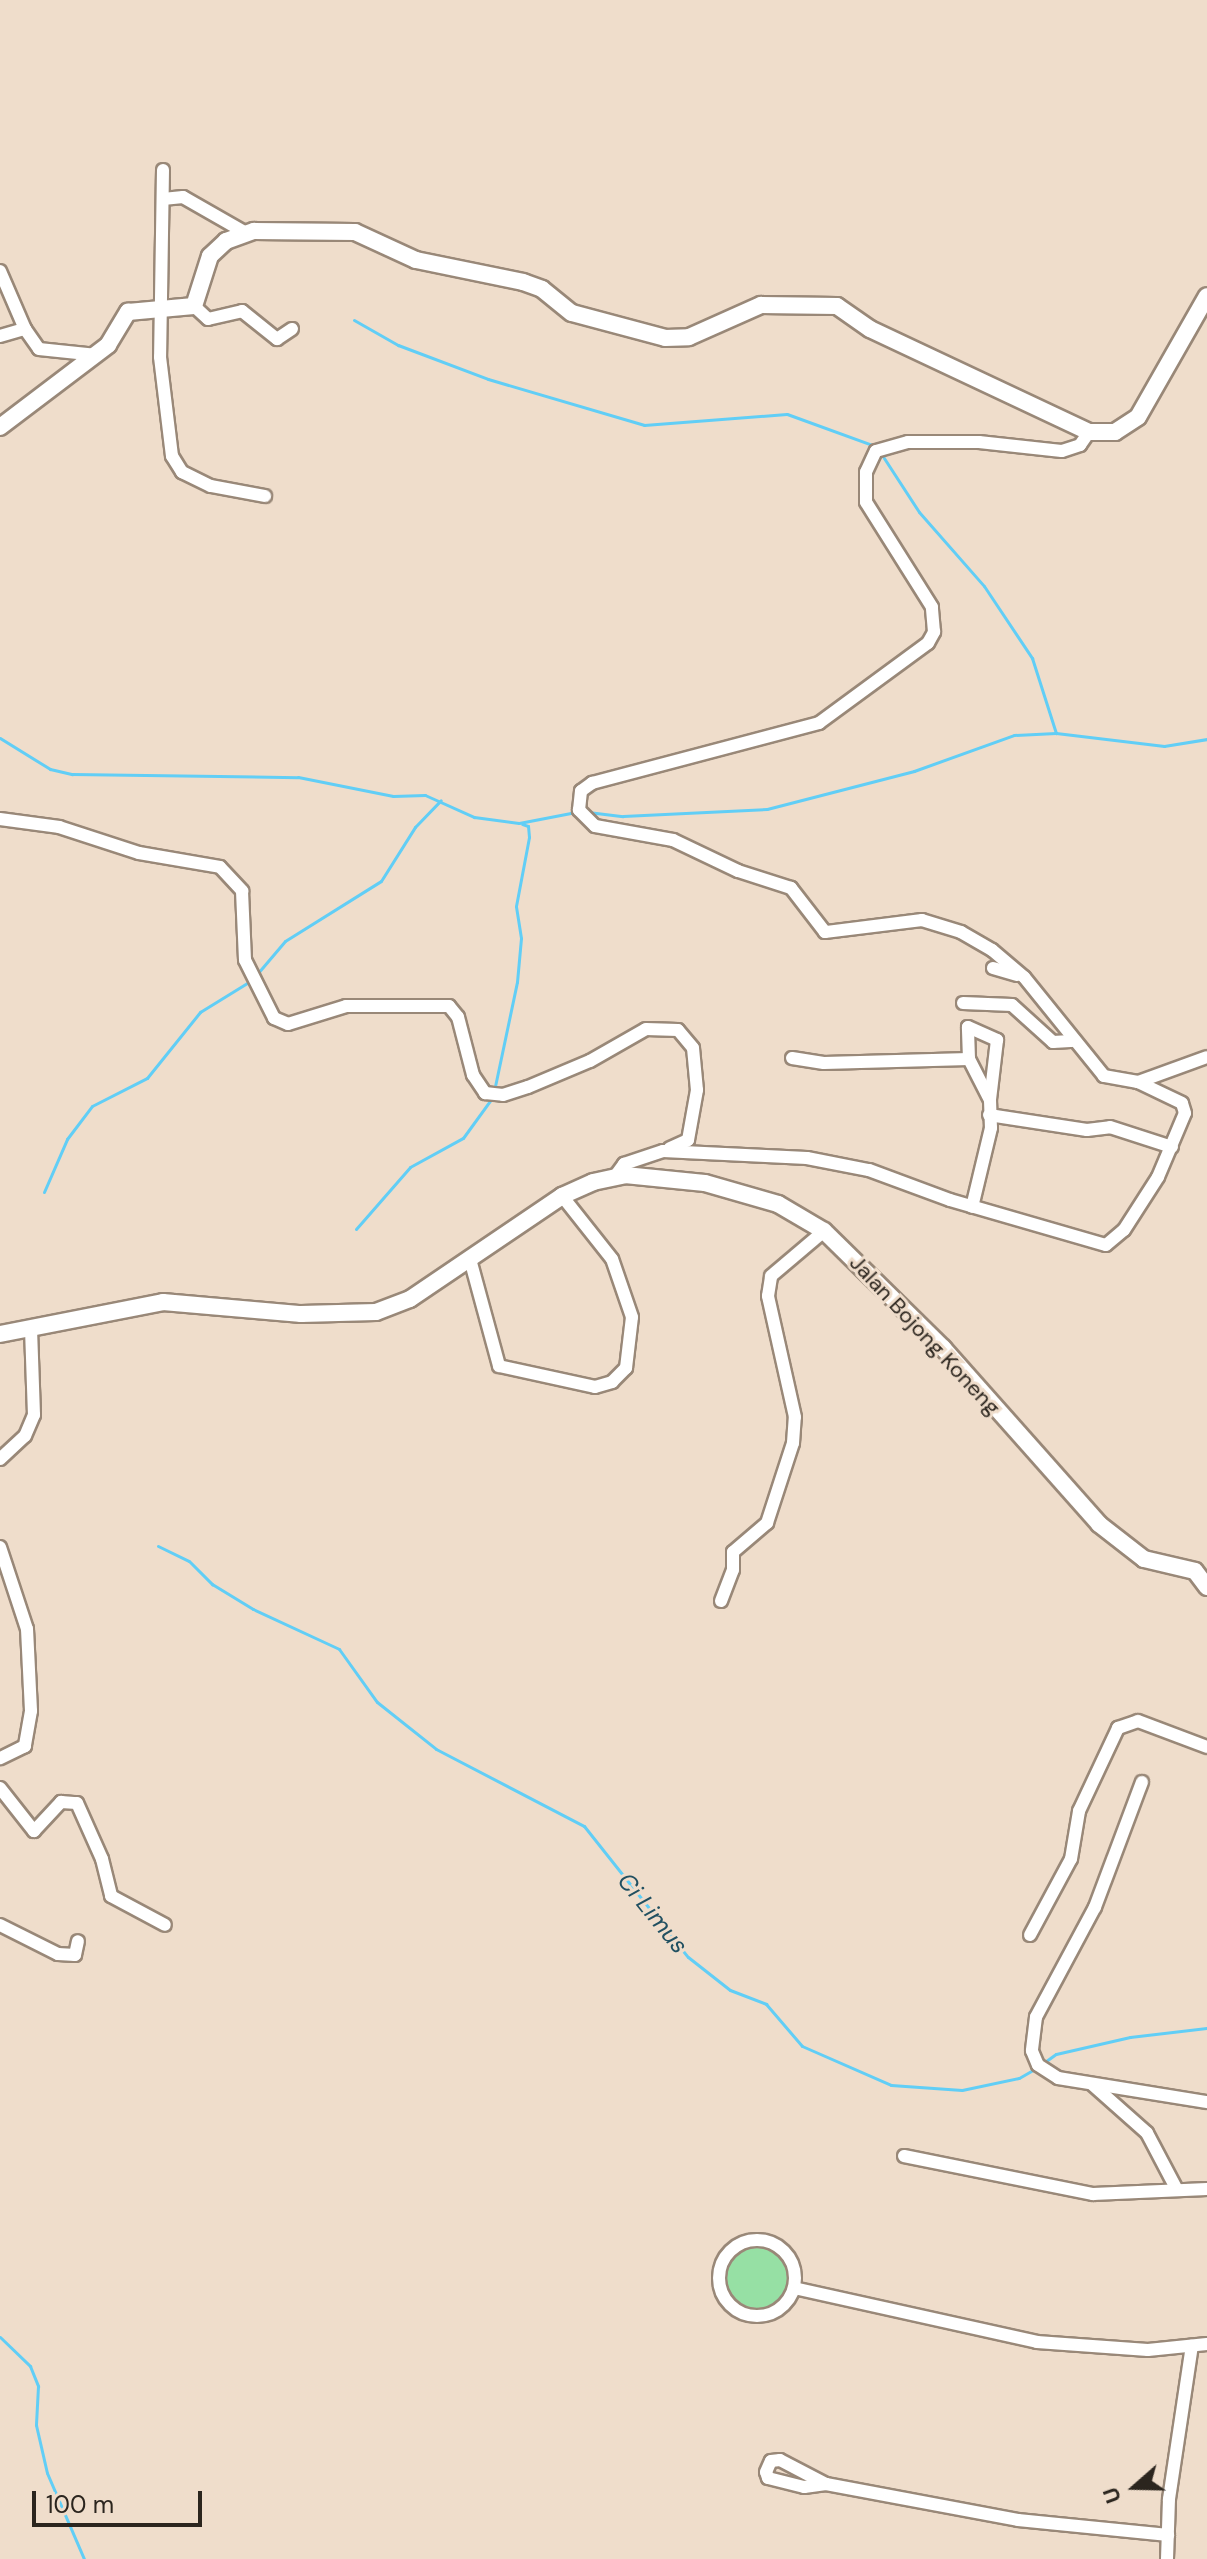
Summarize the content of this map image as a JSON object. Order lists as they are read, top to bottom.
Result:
{
  "streets": {
    "street": ["Jalan Bojong Koneng"]
  },
  "water": ["Ci Limus"],
  "scale_bar": "100 m",
  "north": "left"
}
